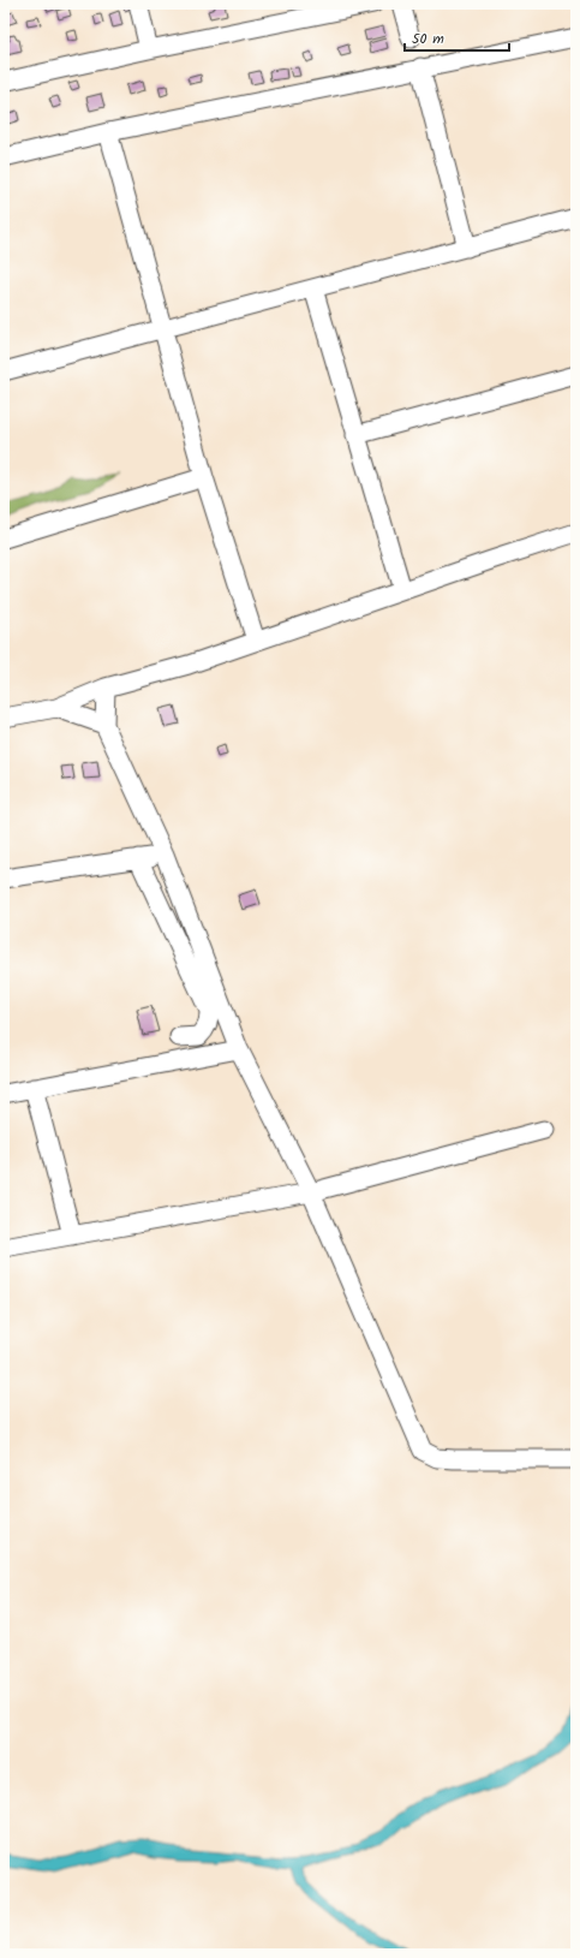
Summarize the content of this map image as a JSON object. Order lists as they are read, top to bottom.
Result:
{
  "scale_bar": "50 m"
}
